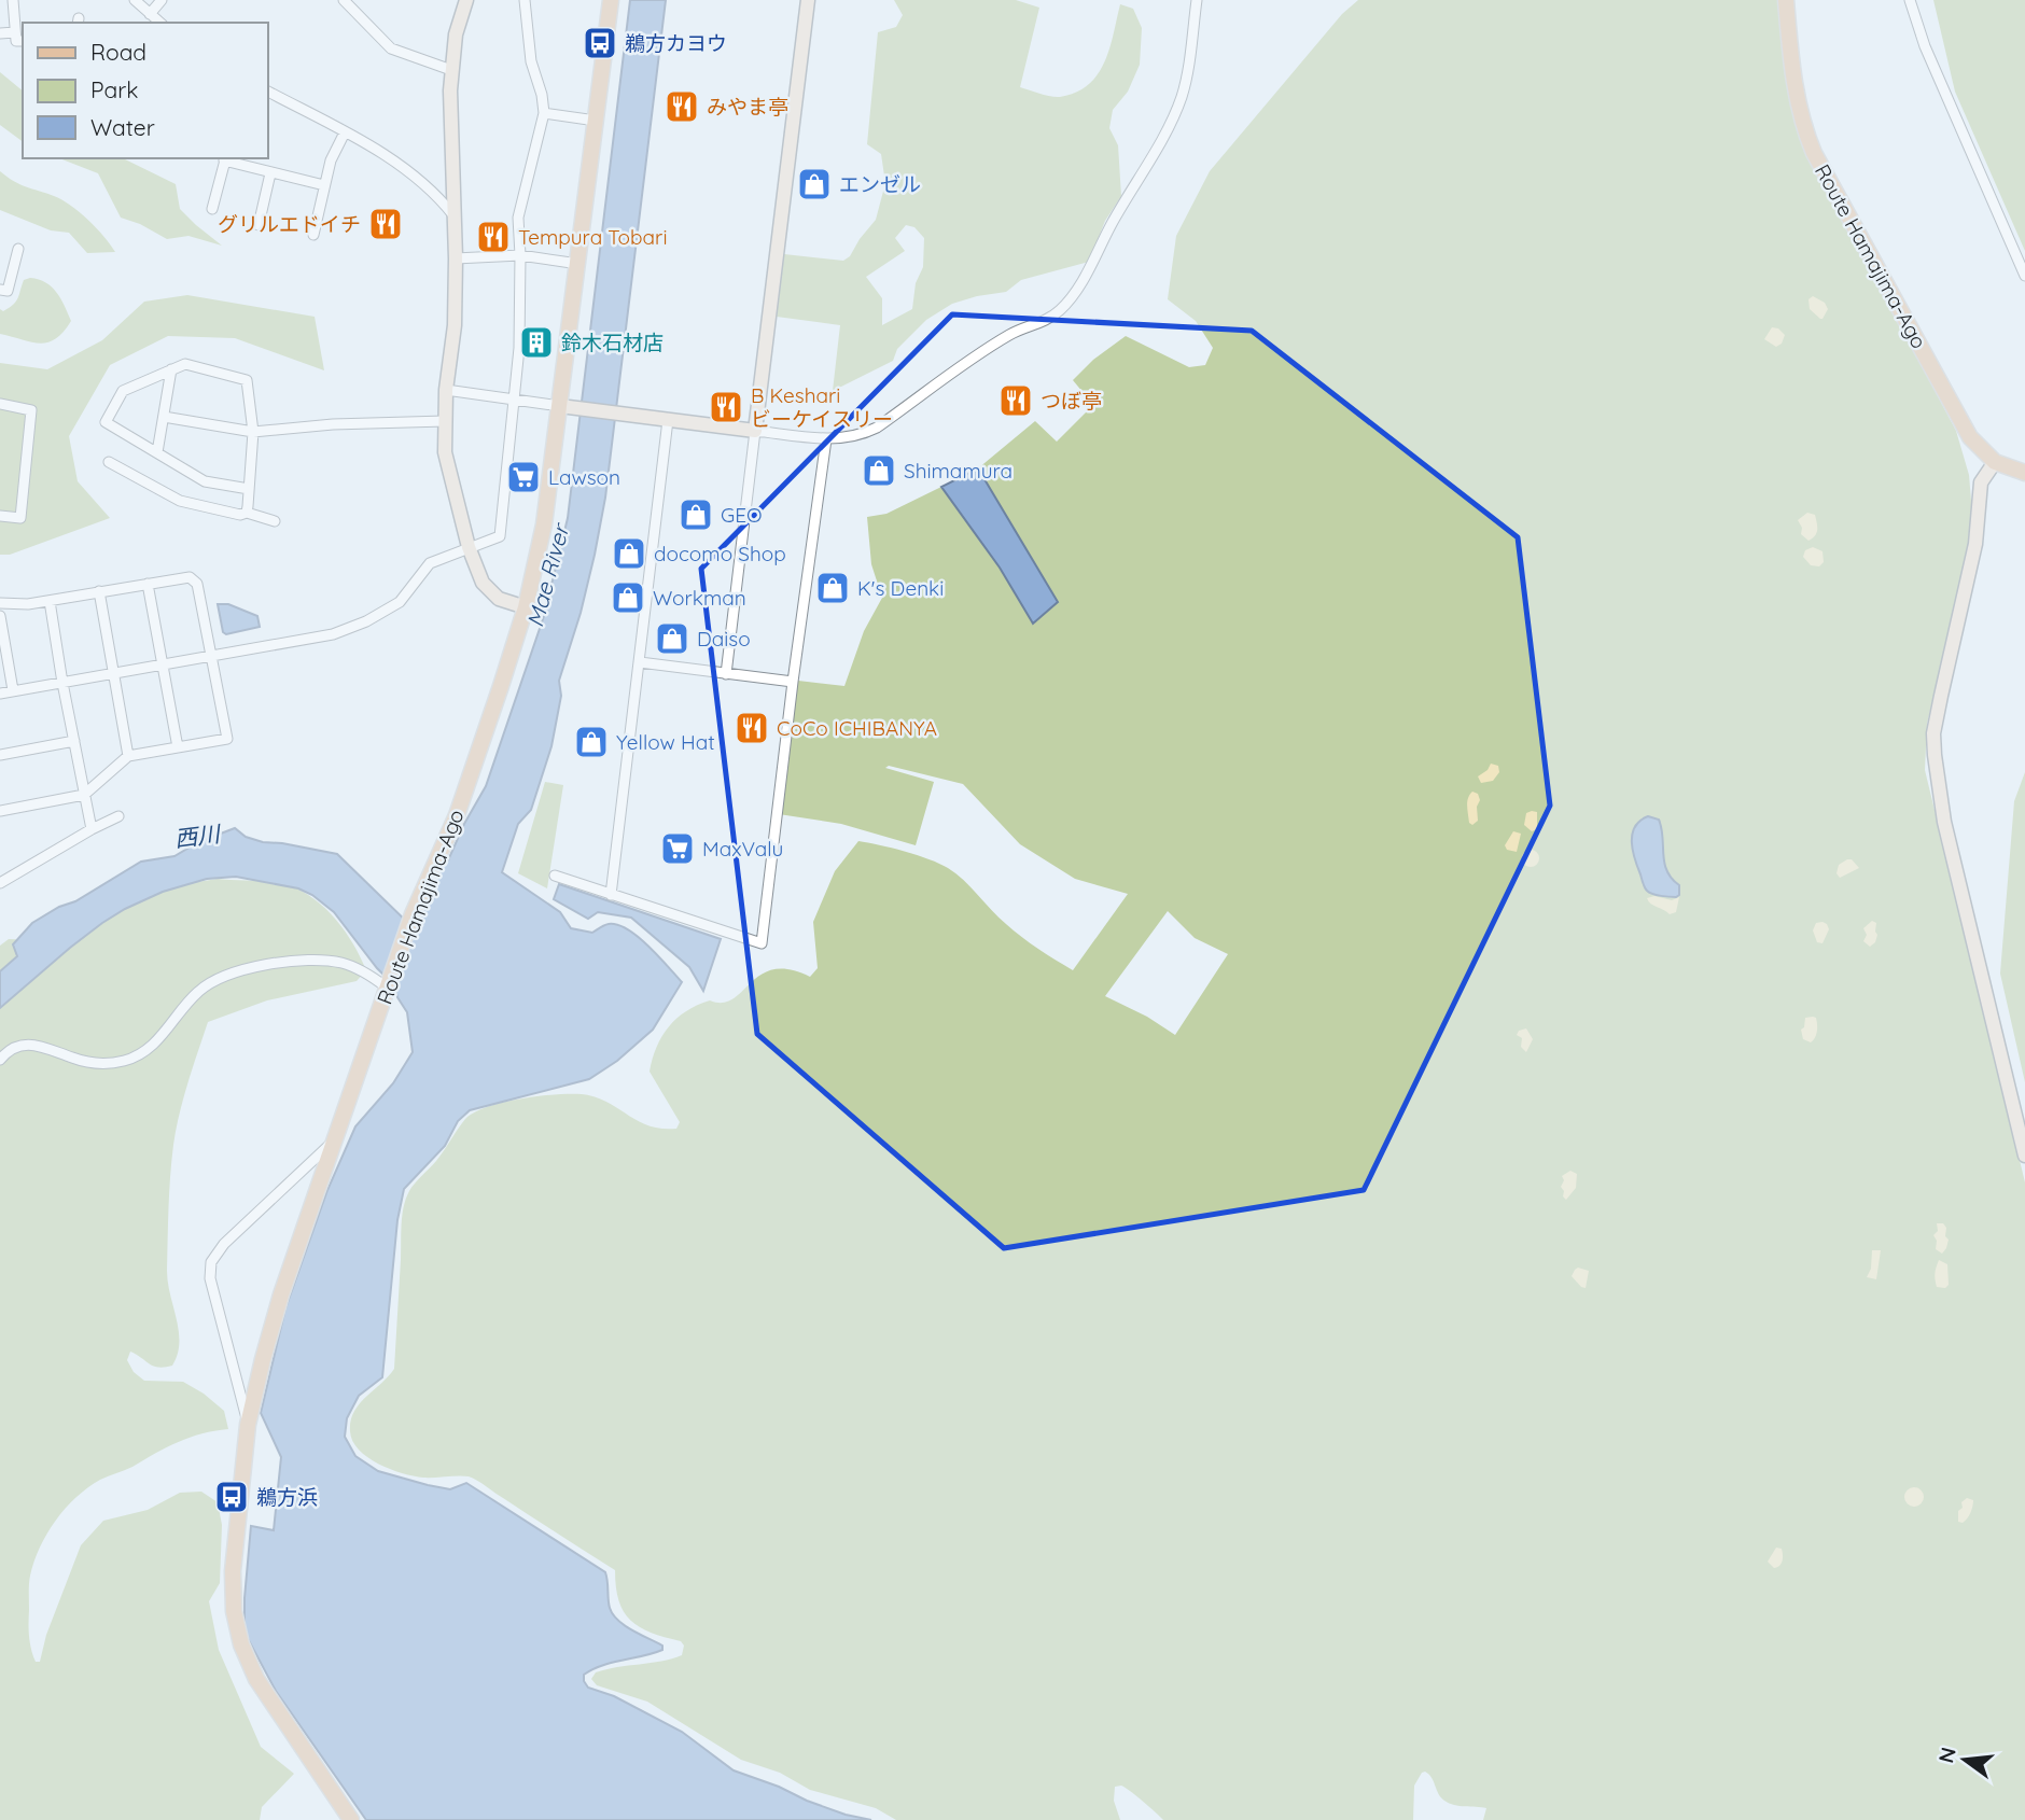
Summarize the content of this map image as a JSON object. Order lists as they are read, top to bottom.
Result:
{
  "streets": {
    "main road": ["Route Hamajima-Ago"]
  },
  "water": ["Mae River", "西川"],
  "places": {
    "bus stop": ["鵜方カヨウ", "鵜方浜"],
    "restaurant": [
      "みやま亭",
      "グリルエドイチ",
      "Tempura Tobari",
      "つぼ亭",
      "B Keshari ビーケイスリー",
      "CoCo ICHIBANYA"
    ],
    "shop": [
      "エンゼル",
      "Shimamura",
      "GEO",
      "docomo Shop",
      "K's Denki",
      "Workman",
      "Daiso",
      "Yellow Hat"
    ],
    "building": ["鈴木石材店"],
    "supermarket": ["Lawson", "MaxValu"]
  },
  "legend": ["Road", "Park", "Water"],
  "north": "left"
}
